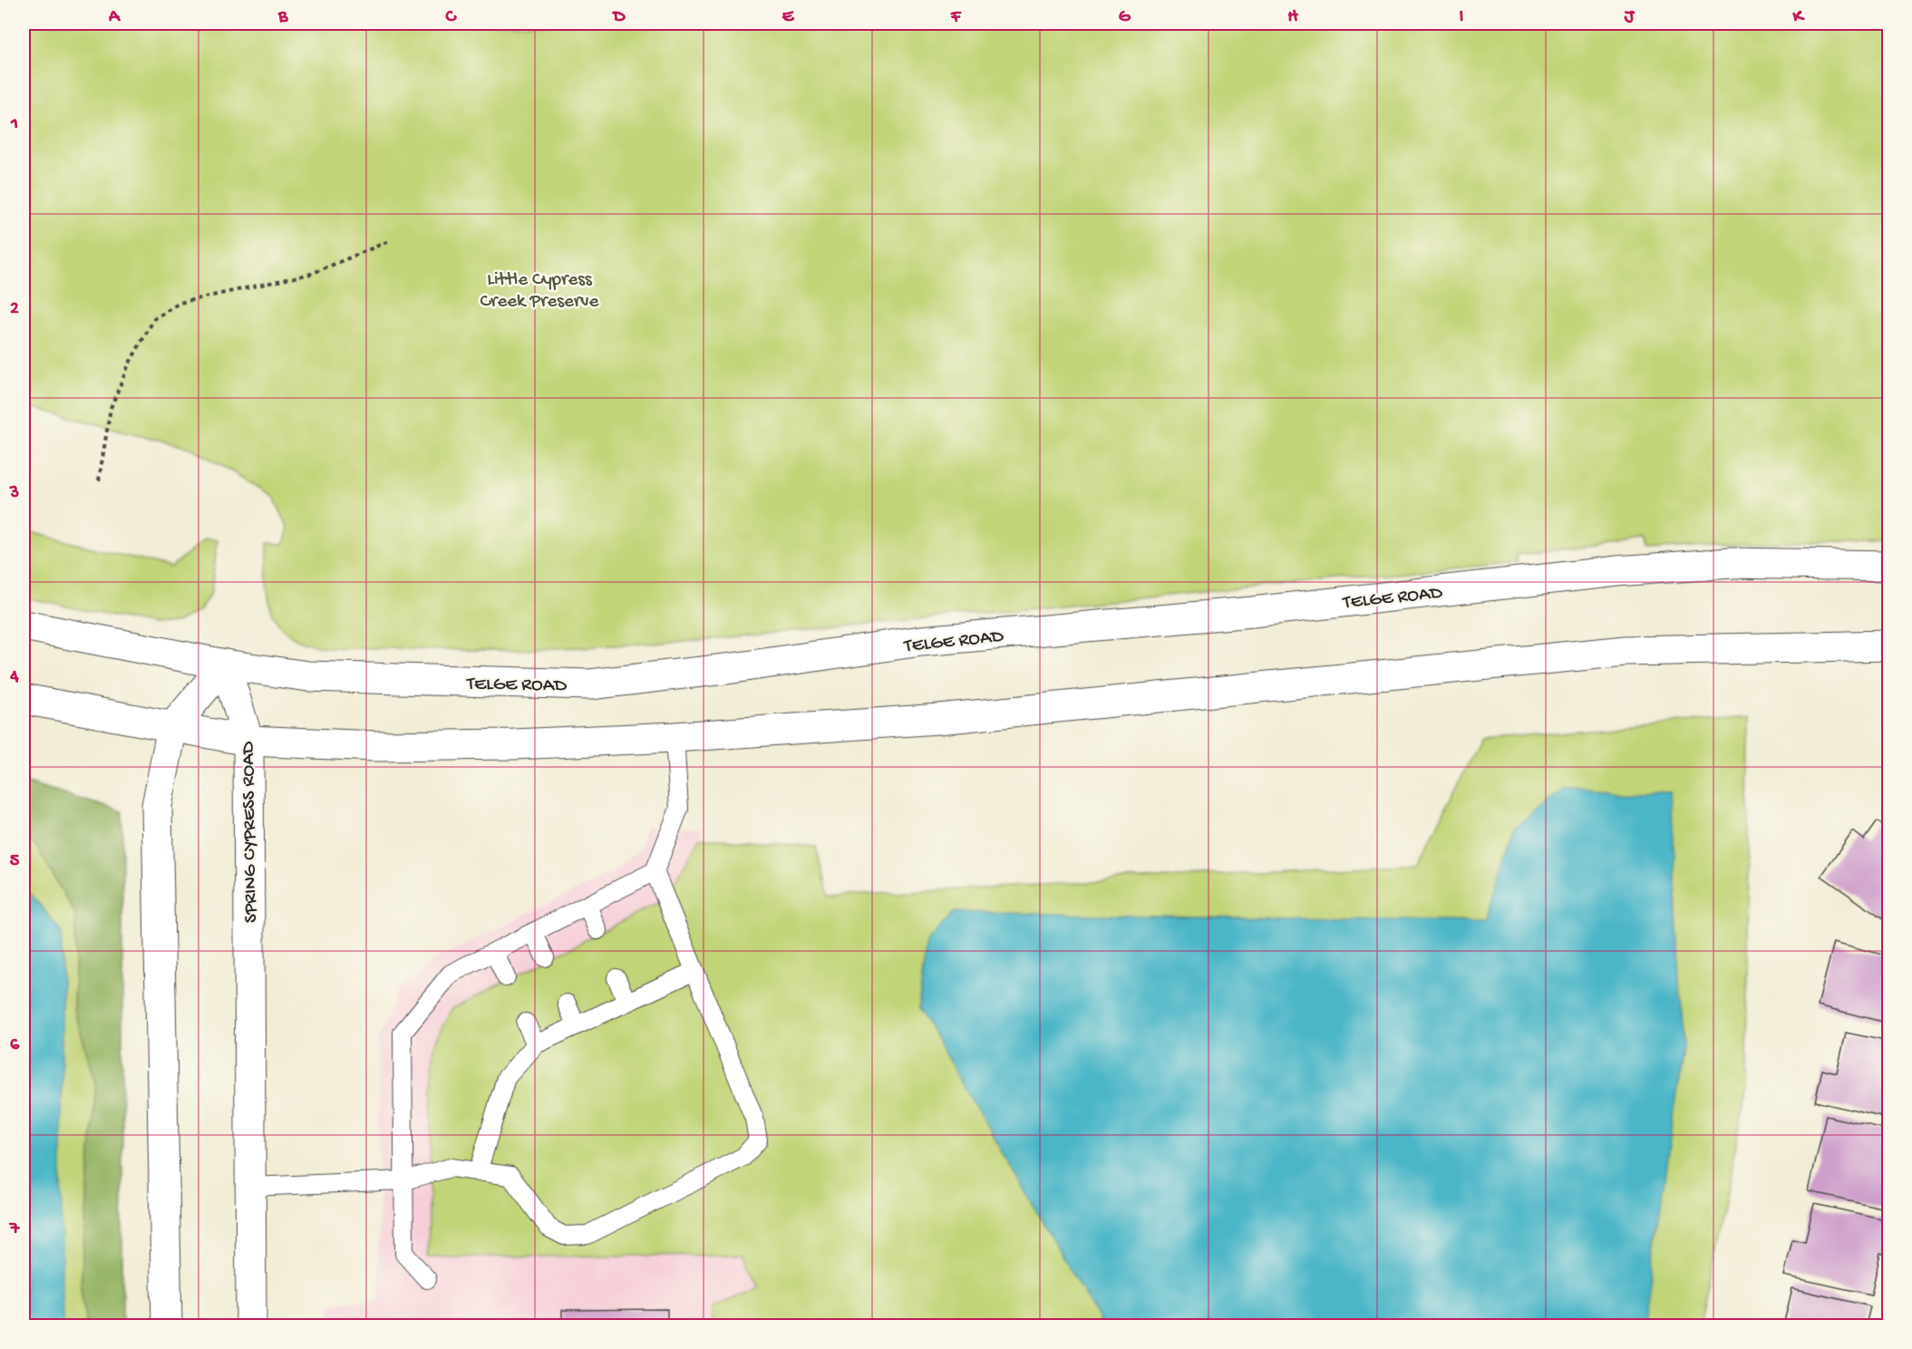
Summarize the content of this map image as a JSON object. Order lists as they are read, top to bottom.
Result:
{
  "streets": {
    "main road": ["TELGE ROAD", "SPRING CYPRESS ROAD"]
  },
  "crossings": [
    ["TELGE ROAD", "SPRING CYPRESS ROAD"]
  ],
  "parks": ["Little Cypress Creek Preserve"],
  "grid": {
    "columns": [
      "A",
      "B",
      "C",
      "D",
      "E",
      "F",
      "G",
      "H",
      "I",
      "J",
      "K"
    ],
    "rows": [
      "1",
      "2",
      "3",
      "4",
      "5",
      "6",
      "7"
    ]
  }
}
